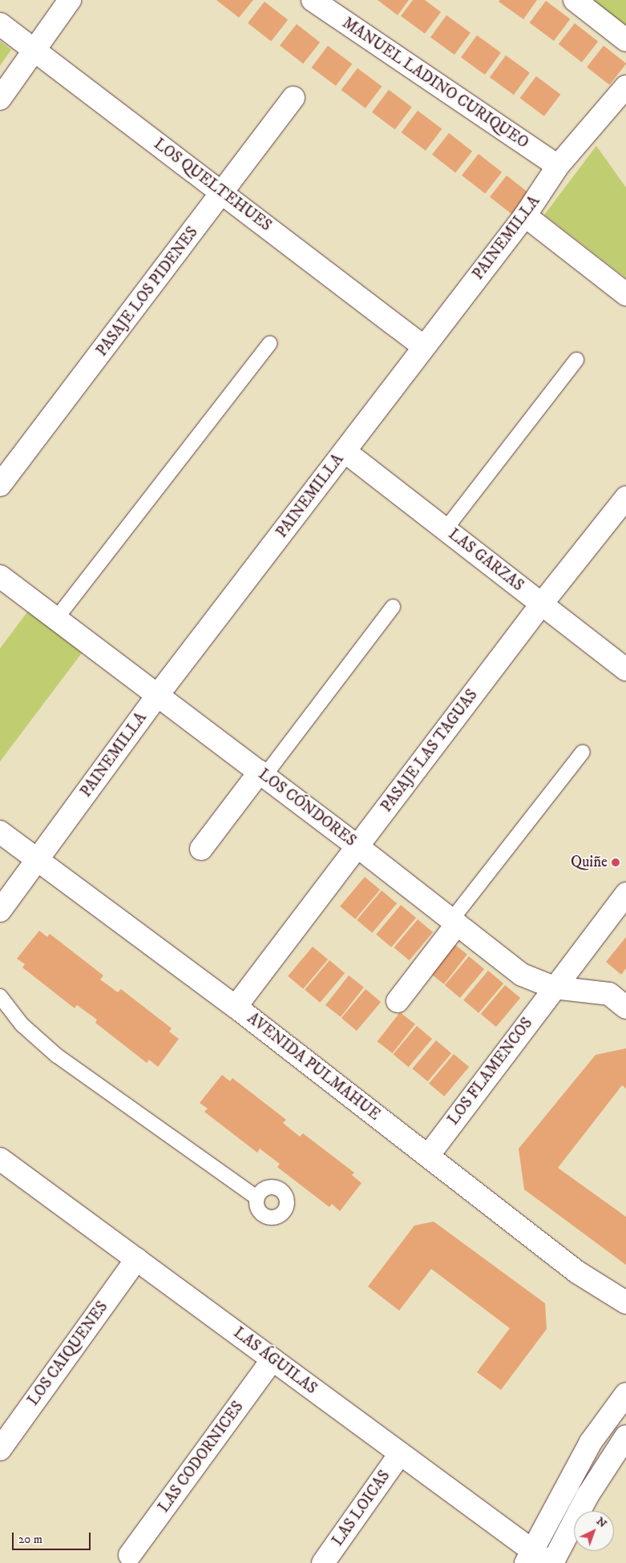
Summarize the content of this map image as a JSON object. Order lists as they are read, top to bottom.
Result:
{
  "streets": {
    "street": [
      "MANUEL LADINO CURIQUEO",
      "LOS QUELTEHUES",
      "PAINEMILLA",
      "PASAJE LOS PIDENES",
      "LAS GARZAS",
      "PASAJE LAS TAGUAS",
      "LOS CÓNDORES",
      "AVENIDA PULMAHUE",
      "LOS FLAMENCOS",
      "LOS CAIQUENES",
      "LAS ÁGUILAS",
      "LAS CODORNICES",
      "LAS LOICAS"
    ]
  },
  "crossings": [
    ["MANUEL LADINO CURIQUEO", "PAINEMILLA"],
    ["LOS QUELTEHUES", "PAINEMILLA"],
    ["LOS QUELTEHUES", "PASAJE LOS PIDENES"],
    ["PAINEMILLA", "LAS GARZAS"],
    ["PAINEMILLA", "LOS CÓNDORES"],
    ["PAINEMILLA", "AVENIDA PULMAHUE"],
    ["LAS GARZAS", "PASAJE LAS TAGUAS"],
    ["PASAJE LAS TAGUAS", "LOS CÓNDORES"],
    ["PASAJE LAS TAGUAS", "AVENIDA PULMAHUE"],
    ["LOS CÓNDORES", "LOS FLAMENCOS"],
    ["AVENIDA PULMAHUE", "LOS FLAMENCOS"],
    ["LOS CAIQUENES", "LAS ÁGUILAS"],
    ["LAS ÁGUILAS", "LAS CODORNICES"],
    ["LAS ÁGUILAS", "LAS LOICAS"]
  ],
  "places": ["Quiñe"],
  "scale_bar": "20 m",
  "north": "top right"
}
